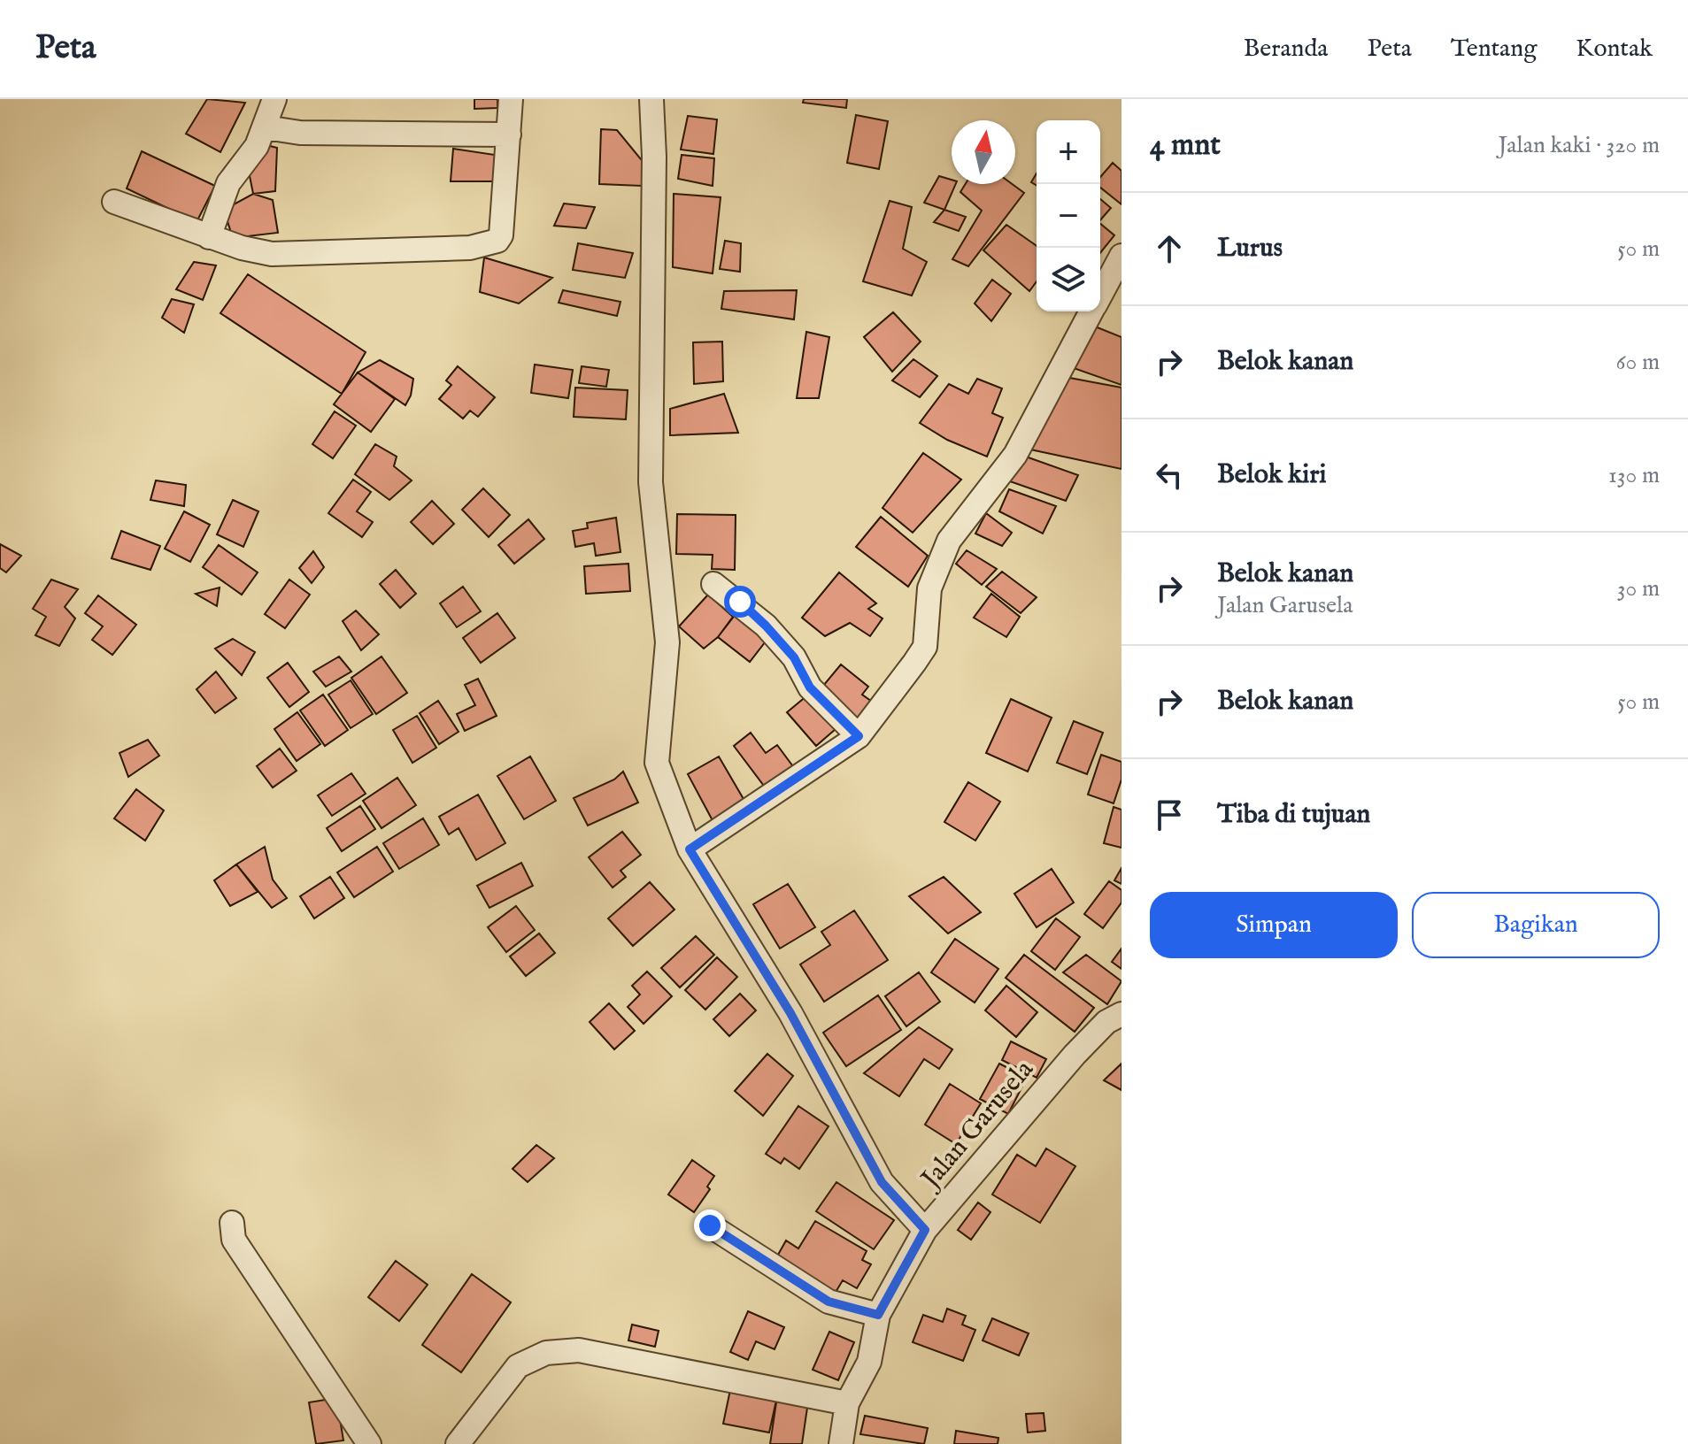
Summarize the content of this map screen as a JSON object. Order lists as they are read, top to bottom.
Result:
{
  "streets": {
    "street": ["Jalan Garusela"]
  },
  "north": "top",
  "page": {
    "header": "Peta",
    "nav": [
      "Beranda",
      "Peta",
      "Tentang",
      "Kontak"
    ],
    "heading": ["4 mnt", "Jalan kaki · 320 m"],
    "map_buttons": ["+", "−"],
    "list": [
      ["Lurus", "50 m"],
      ["Belok kanan", "60 m"],
      ["Belok kiri", "130 m"],
      ["Belok kanan", "Jalan Garusela", "30 m"],
      ["Belok kanan", "50 m"],
      "Tiba di tujuan"
    ],
    "buttons": ["Simpan", "Bagikan"]
  }
}
